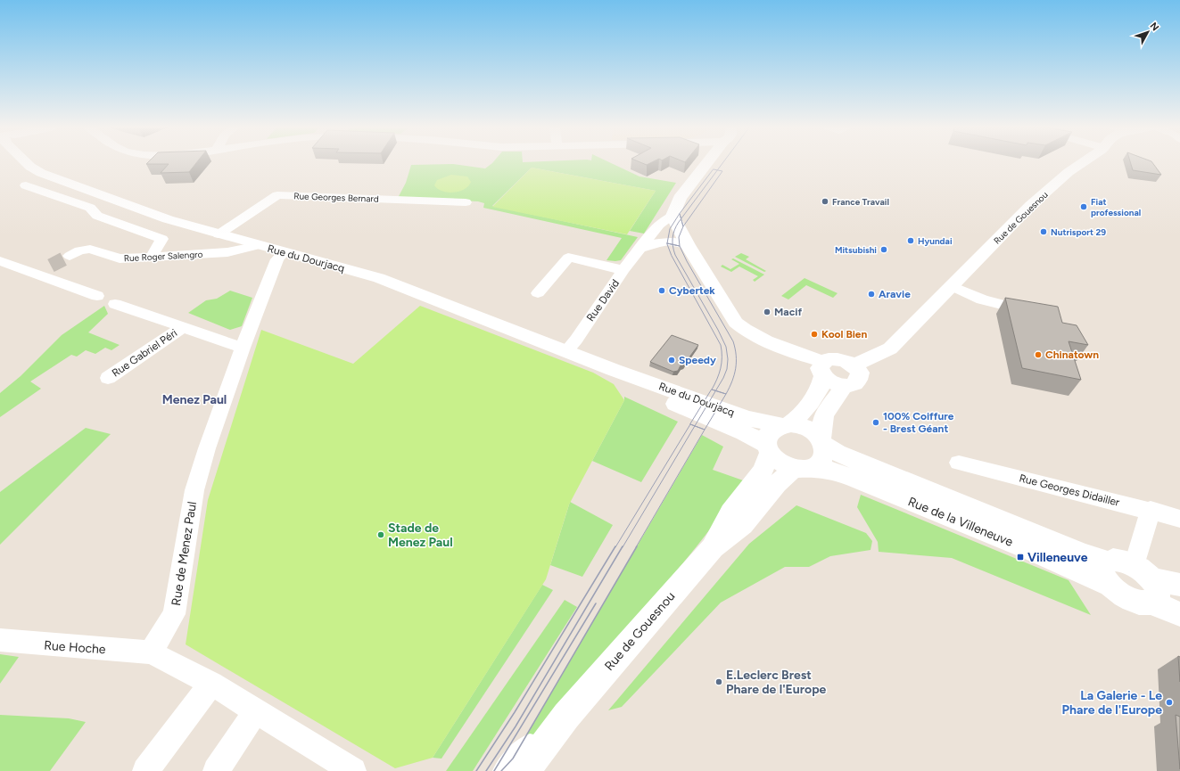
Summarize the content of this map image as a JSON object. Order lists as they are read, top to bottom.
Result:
{
  "streets": {
    "street": [
      "Rue Georges Bernard",
      "Rue de Gouesnou",
      "Rue Roger Salengro",
      "Rue du Dourjacq",
      "Rue David",
      "Rue Gabriel Péri",
      "Rue Georges Didailler",
      "Rue de la Villeneuve",
      "Rue de Menez Paul",
      "Rue Hoche"
    ]
  },
  "crossings": [
    ["Rue Georges Bernard", "Rue du Dourjacq"],
    ["Rue de Gouesnou", "Rue du Dourjacq"],
    ["Rue de Gouesnou", "Rue de la Villeneuve"],
    ["Rue Roger Salengro", "Rue du Dourjacq"],
    ["Rue du Dourjacq", "Rue David"],
    ["Rue du Dourjacq", "Rue de la Villeneuve"],
    ["Rue du Dourjacq", "Rue de Menez Paul"],
    ["Rue Gabriel Péri", "Rue de Menez Paul"],
    ["Rue de Menez Paul", "Rue Hoche"]
  ],
  "districts": ["Menez Paul"],
  "places": {
    "other": [
      "France Travail",
      "Fiat professional",
      "Nutrisport 29",
      "Hyundai",
      "Mitsubishi",
      "Cybertek",
      "Aravie",
      "Macif",
      "Kool Bien",
      "Chinatown",
      "Speedy",
      "100% Coiffure - Brest Géant",
      "Stade de Menez Paul",
      "E.Leclerc Brest Phare de l'Europe",
      "La Galerie - Le Phare de l'Europe"
    ],
    "transit": ["Villeneuve"]
  },
  "north": "top right"
}
